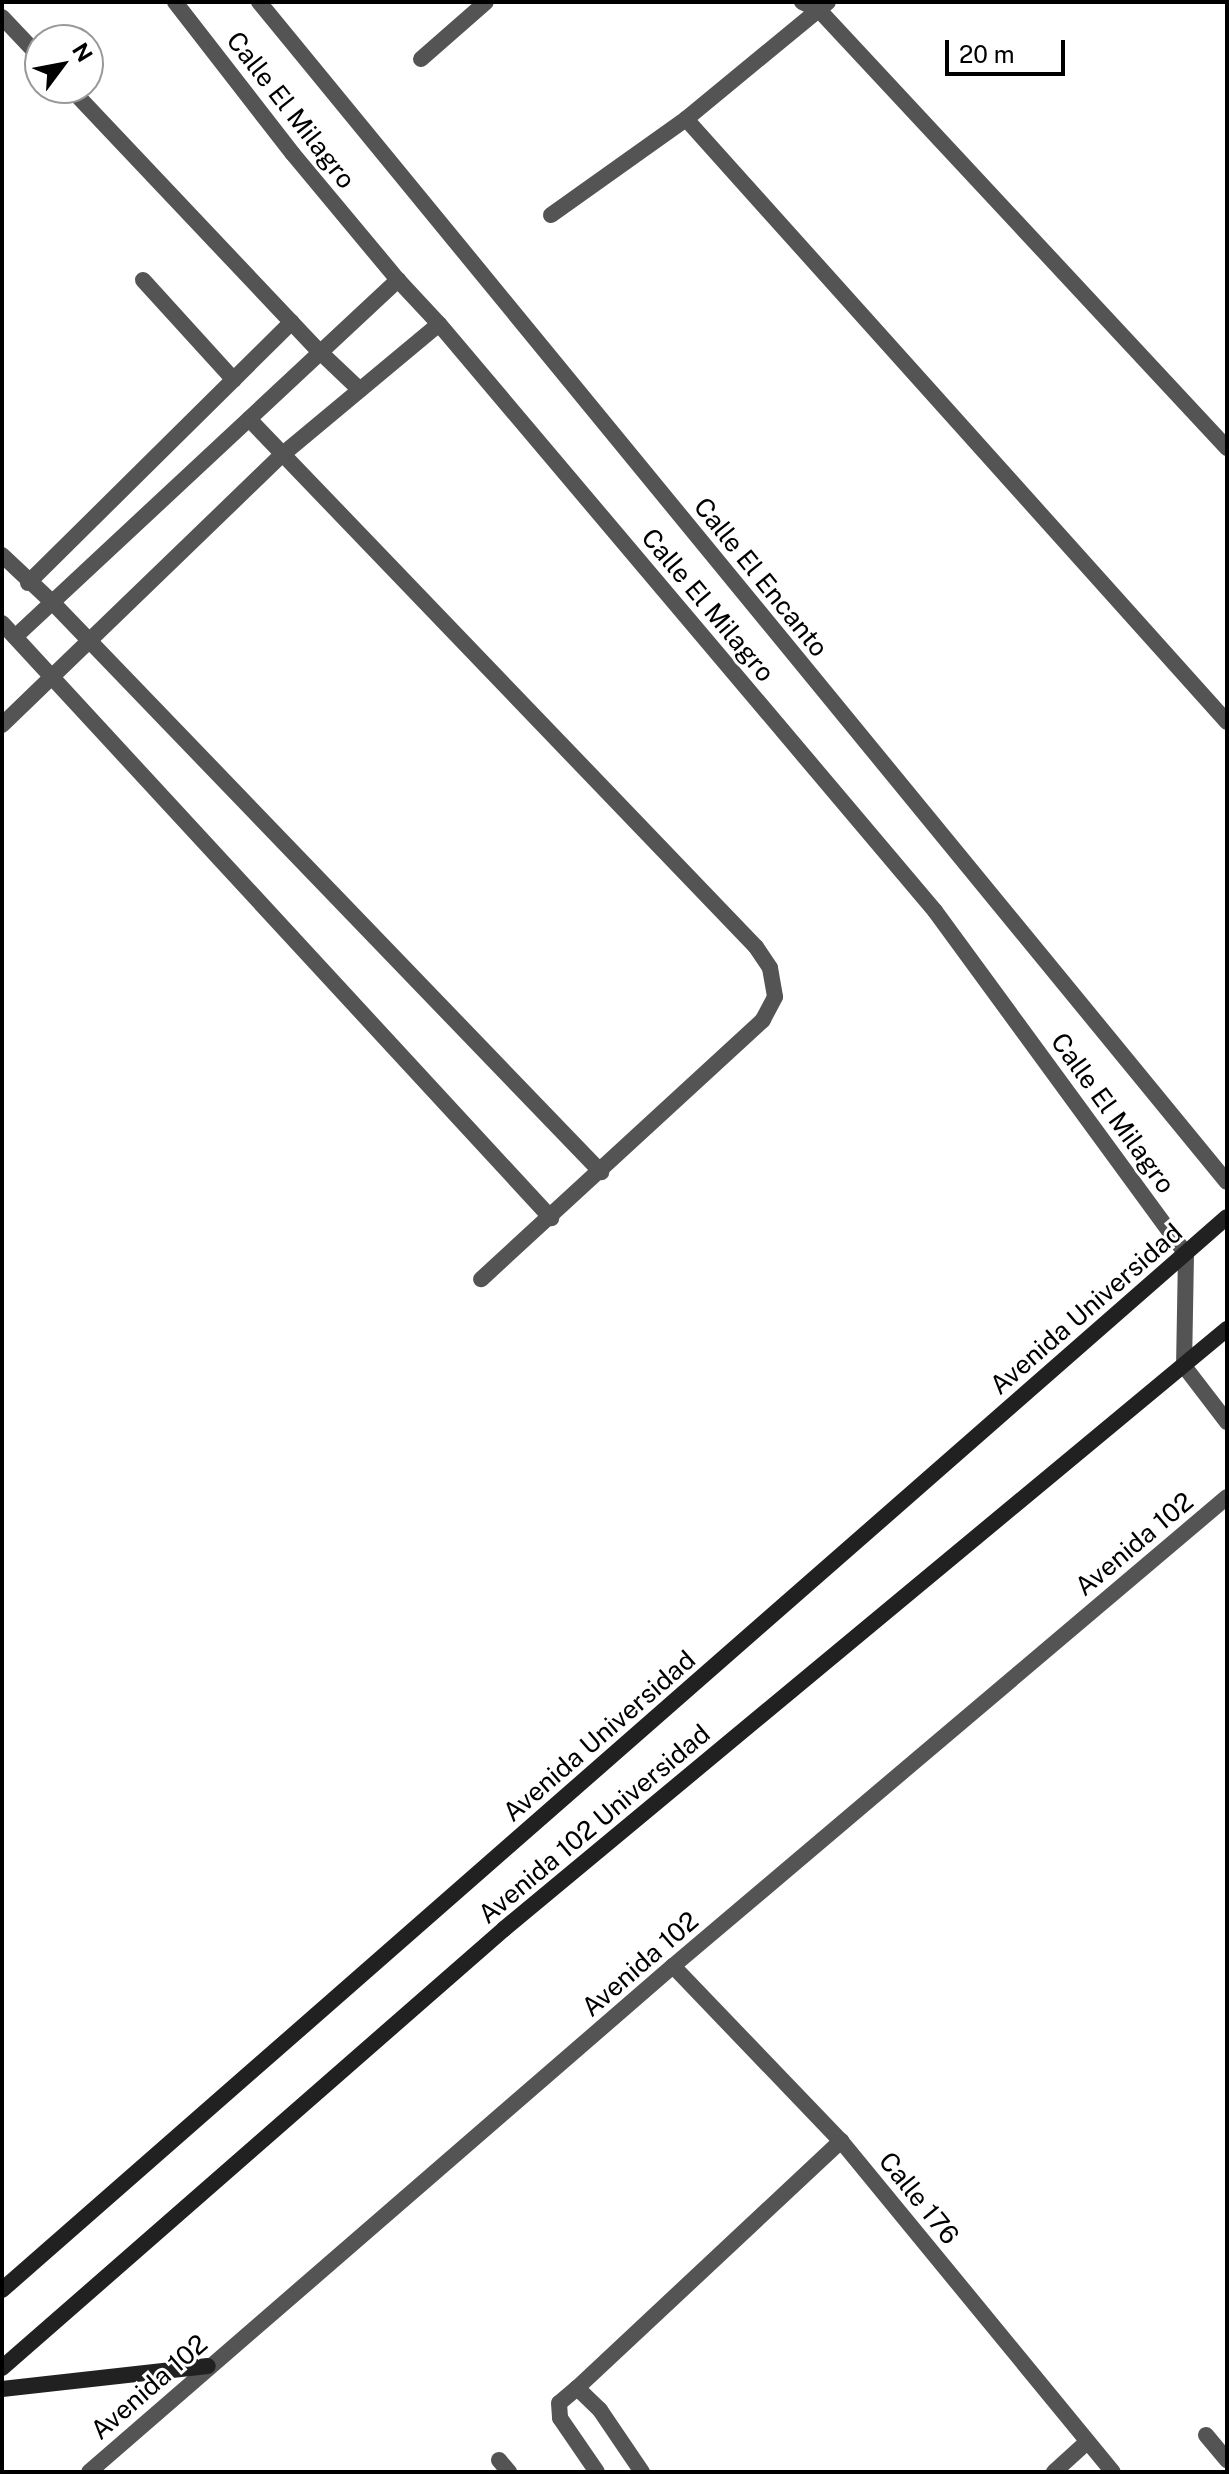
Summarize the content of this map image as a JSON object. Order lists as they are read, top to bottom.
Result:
{
  "streets": {
    "main road": ["Avenida Universidad", "Avenida 102 Universidad"],
    "street": [
      "Calle El Milagro",
      "Calle El Encanto",
      "Avenida 102",
      "Calle 176"
    ]
  },
  "crossings": [
    ["Calle El Milagro", "Avenida Universidad"],
    ["Avenida 102", "Calle 176"]
  ],
  "scale_bar": "20 m",
  "north": "top right"
}
